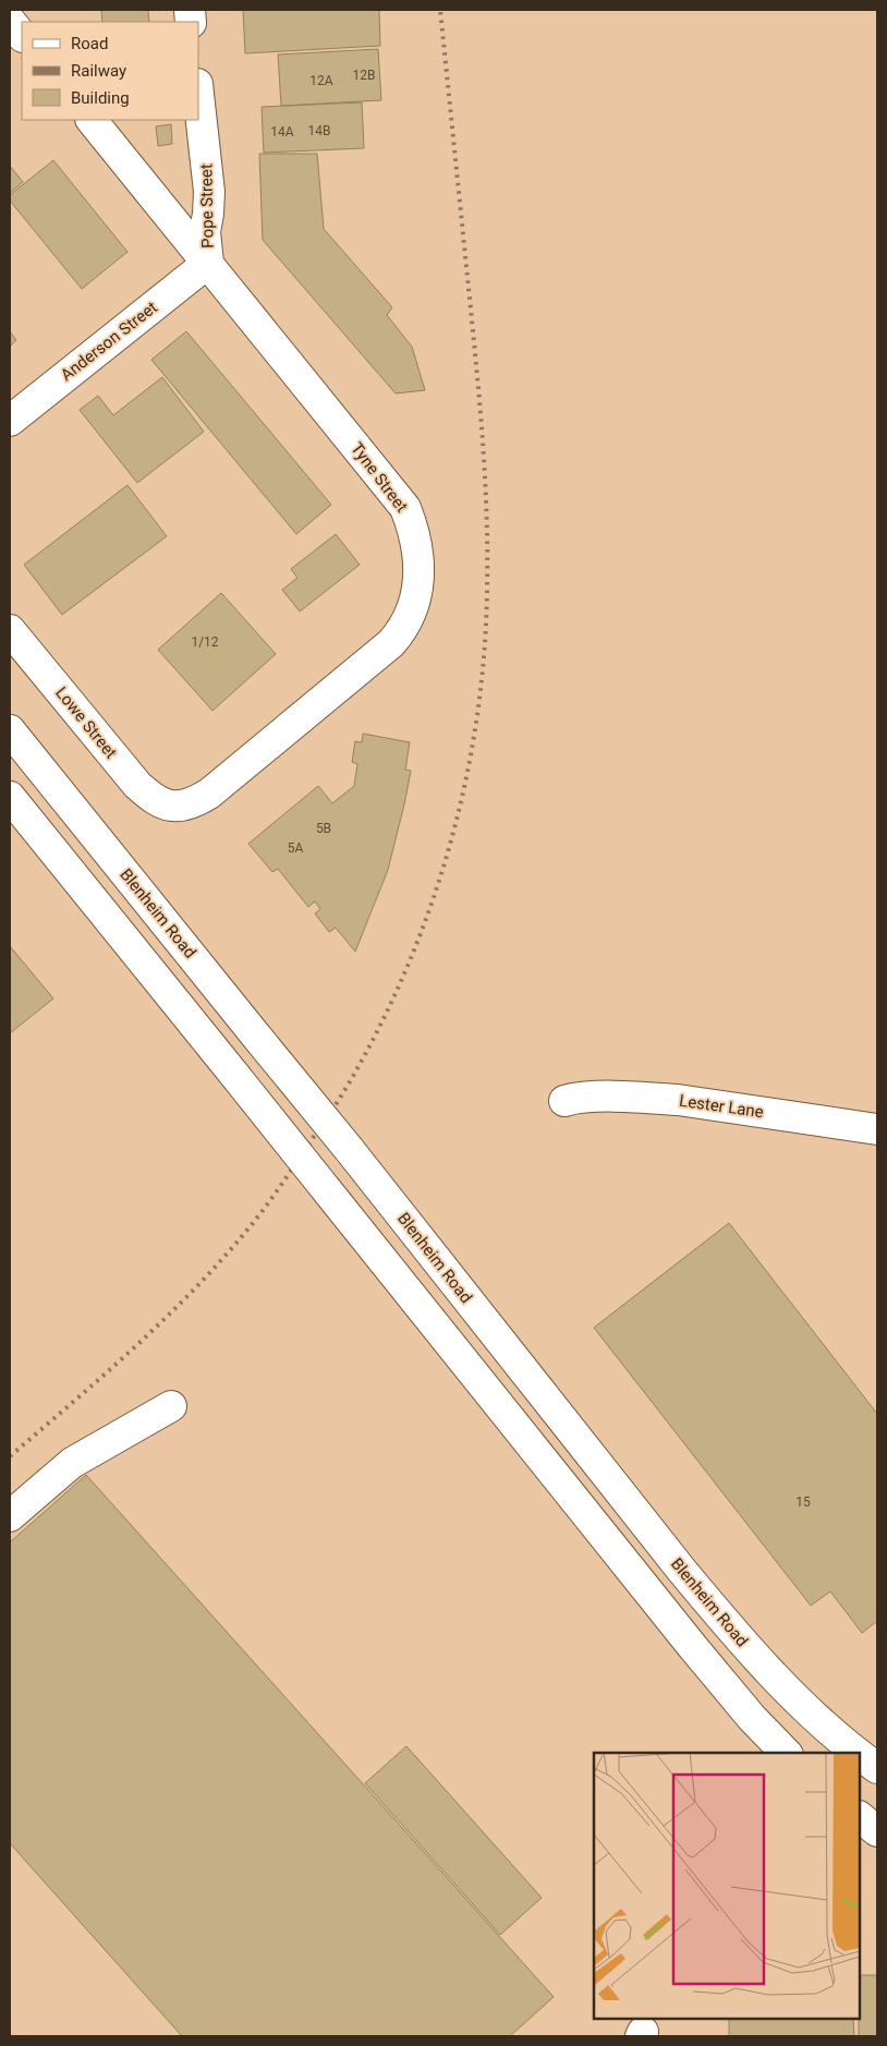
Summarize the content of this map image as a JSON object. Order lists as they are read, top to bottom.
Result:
{
  "streets": {
    "main road": [
      "Pope Street",
      "Anderson Street",
      "Tyne Street",
      "Lowe Street",
      "Blenheim Road",
      "Lester Lane"
    ]
  },
  "crossings": [
    ["Pope Street", "Anderson Street"],
    ["Pope Street", "Tyne Street"],
    ["Anderson Street", "Tyne Street"],
    ["Tyne Street", "Lowe Street"]
  ],
  "house_numbers": [
    "12B",
    "12A",
    "14B",
    "14A",
    "1/12",
    "5B",
    "5A",
    "15"
  ],
  "legend": ["Road", "Railway", "Building"]
}
